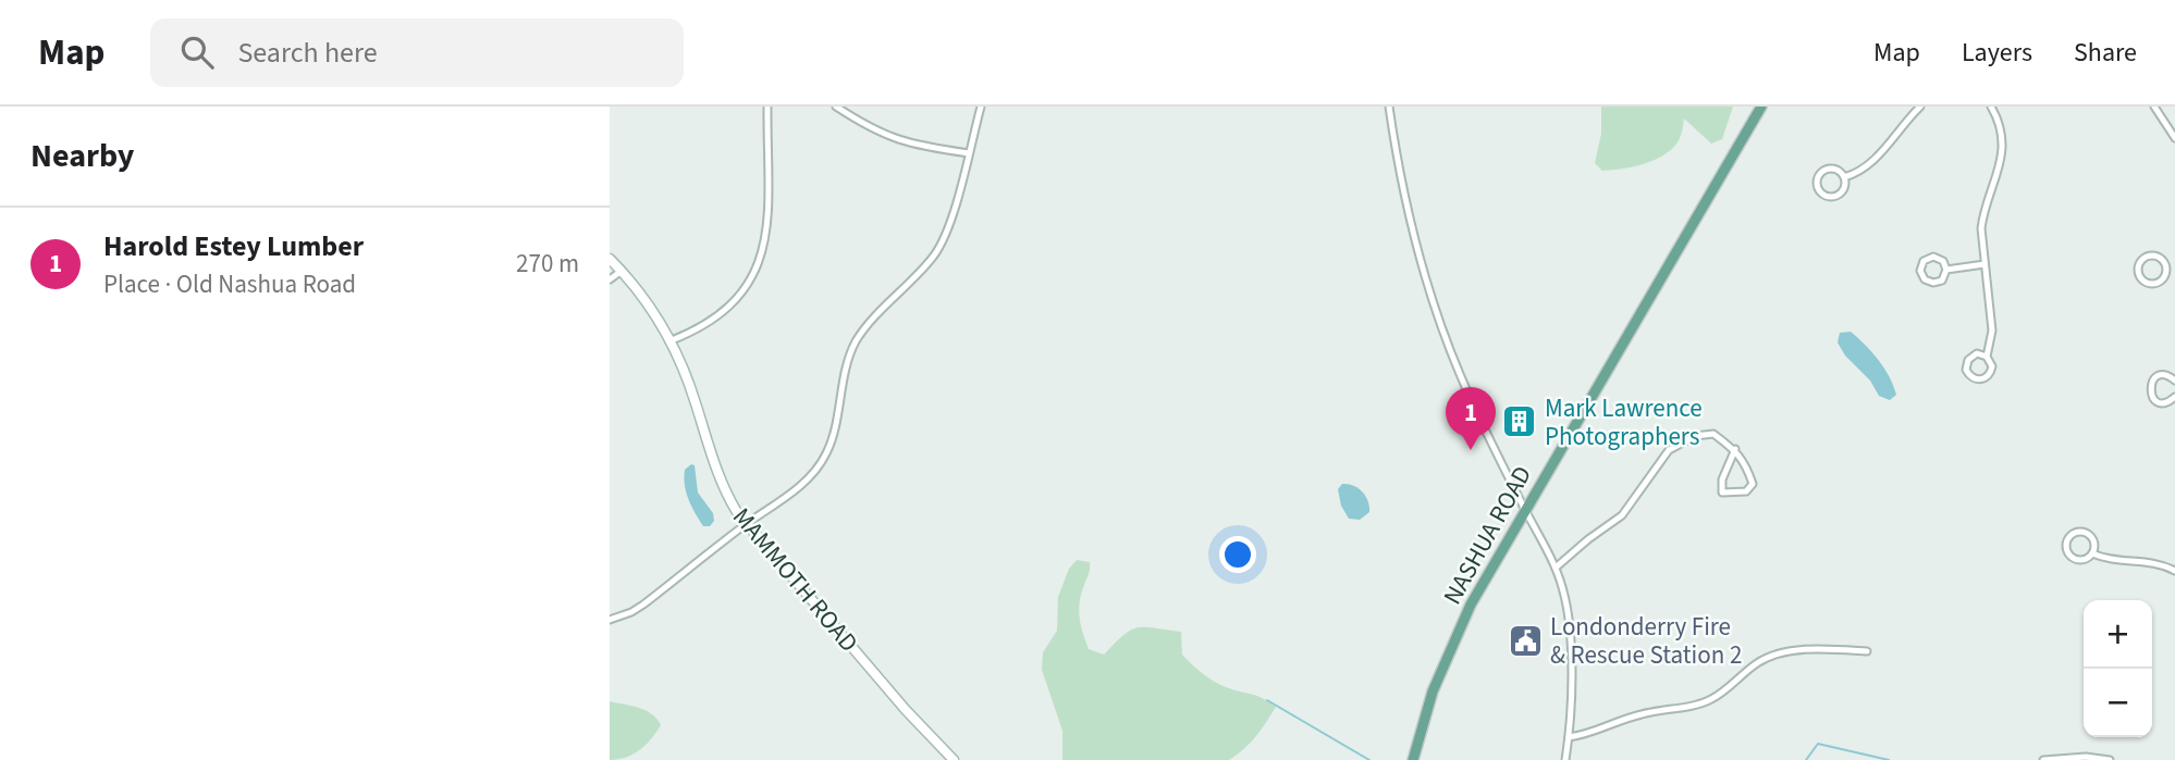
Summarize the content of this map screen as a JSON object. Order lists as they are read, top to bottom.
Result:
{
  "streets": {
    "main road": ["NASHUA ROAD", "MAMMOTH ROAD"]
  },
  "places": {
    "building": ["Mark Lawrence Photographers"],
    "public building": ["Londonderry Fire & Rescue Station 2"]
  },
  "page": {
    "header": "Map",
    "search": "Search here",
    "nav": ["Map", "Layers", "Share"],
    "heading": "Nearby",
    "list": [
      {
        "mark": "1",
        "name": "Harold Estey Lumber",
        "note": "Place · Old Nashua Road",
        "value": "270 m"
      }
    ],
    "pins": "1",
    "map_buttons": ["+", "−"]
  }
}
